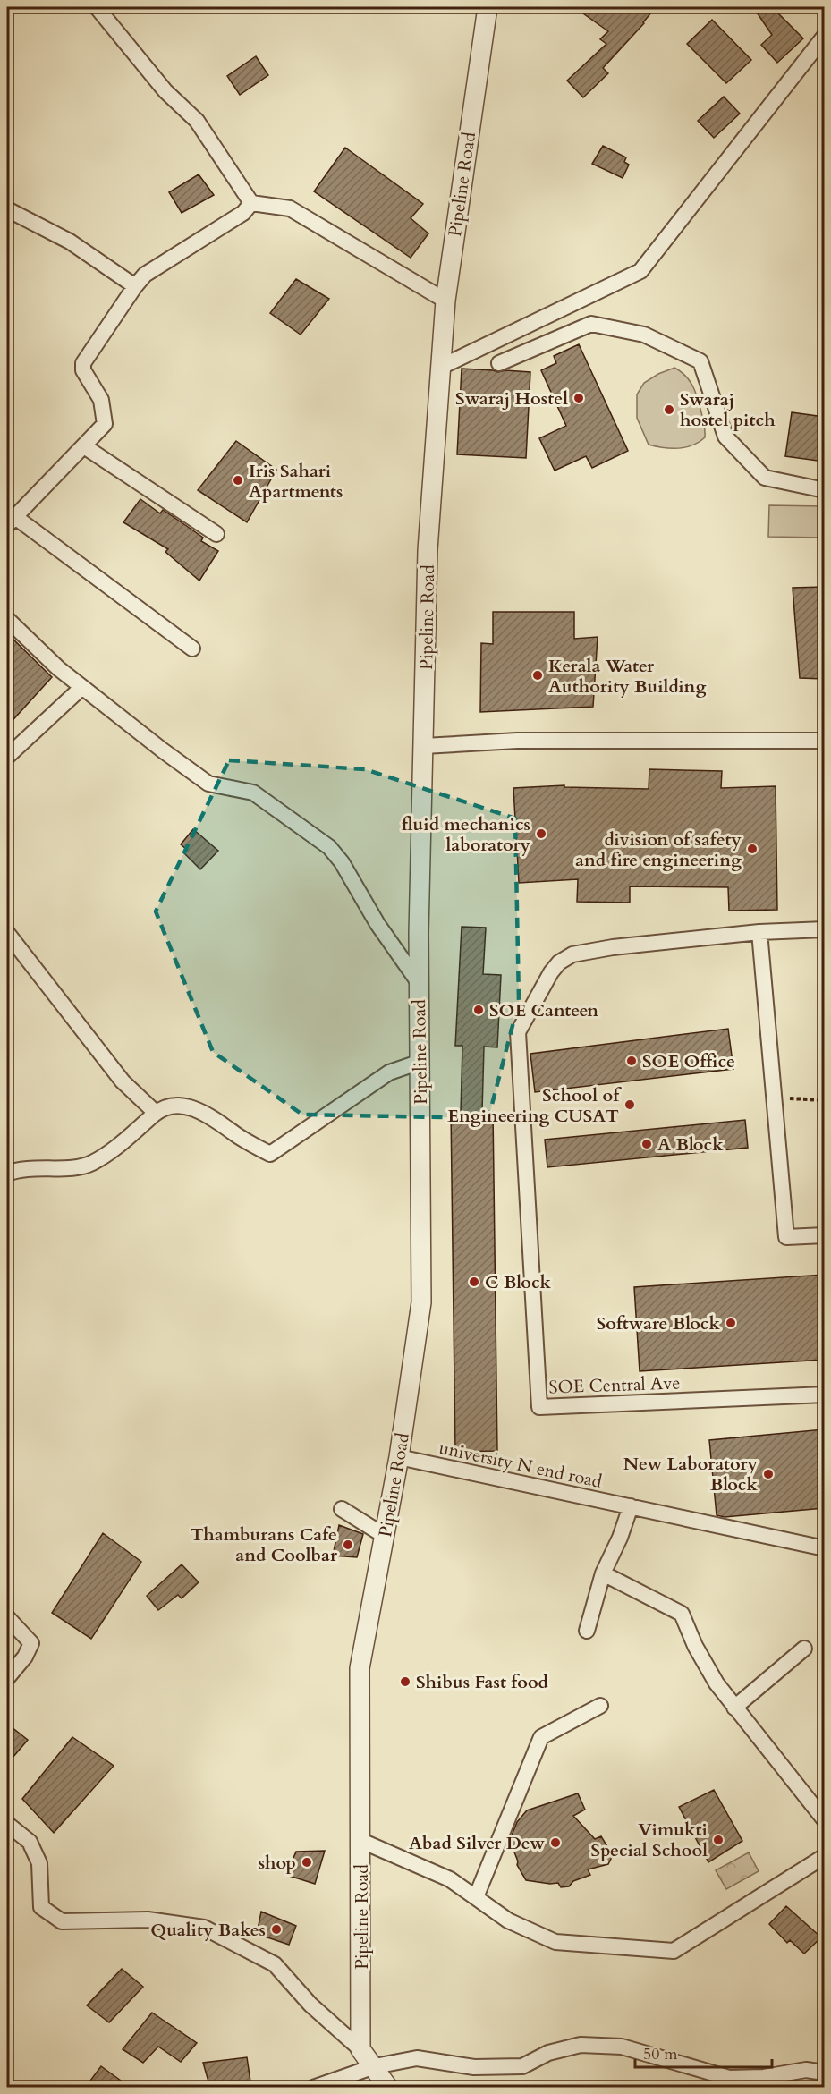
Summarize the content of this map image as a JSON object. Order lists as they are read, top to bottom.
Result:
{
  "streets": {
    "street": ["Pipeline Road", "SOE Central Ave", "university N end road"]
  },
  "crossings": [
    ["Pipeline Road", "university N end road"]
  ],
  "places": [
    "Swaraj Hostel",
    "Swaraj hostel pitch",
    "Iris Sahari Apartments",
    "Kerala Water Authority Building",
    "fluid mechanics laboratory",
    "division of safety and fire engineering",
    "SOE Canteen",
    "SOE Office",
    "School of Engineering CUSAT",
    "A Block",
    "C Block",
    "Software Block",
    "New Laboratory Block",
    "Thamburans Cafe and Coolbar",
    "Shibus Fast food",
    "Vimukti Special School",
    "Abad Silver Dew",
    "shop",
    "Quality Bakes"
  ],
  "scale_bar": "50 m"
}
